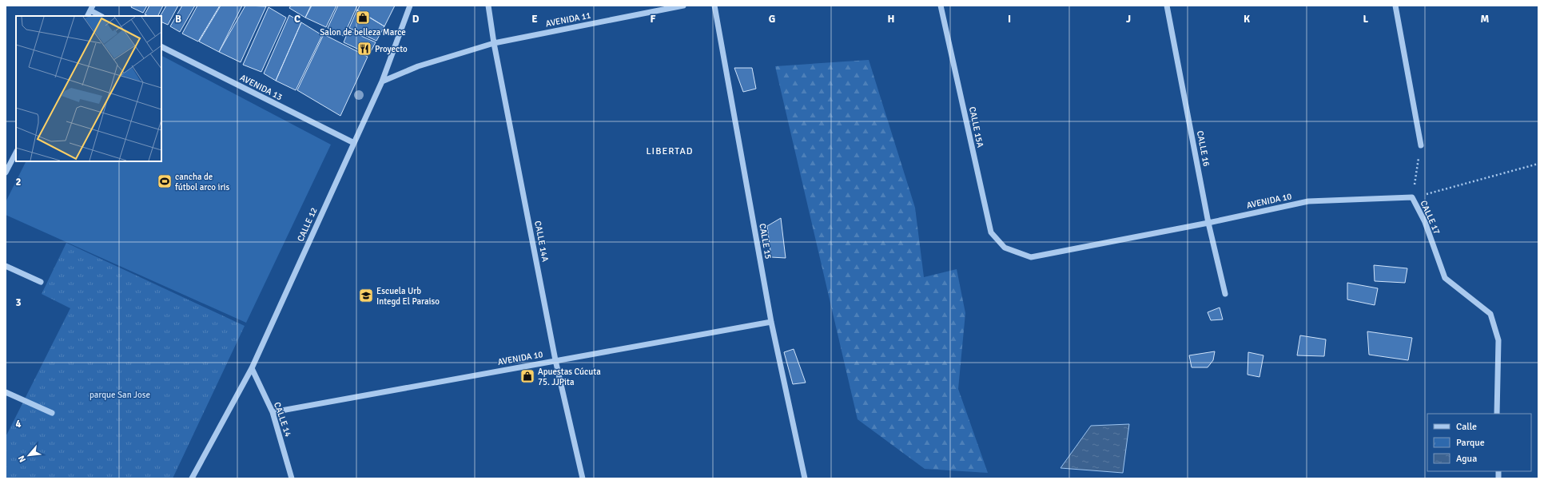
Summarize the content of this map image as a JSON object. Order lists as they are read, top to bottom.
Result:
{
  "streets": {
    "street": [
      "AVENIDA 11",
      "AVENIDA 13",
      "CALLE 15A",
      "CALLE 16",
      "AVENIDA 10",
      "CALLE 17",
      "CALLE 12",
      "CALLE 14A",
      "CALLE 15",
      "CALLE 14"
    ]
  },
  "crossings": [
    ["AVENIDA 11", "CALLE 14A"],
    ["AVENIDA 13", "CALLE 12"],
    ["CALLE 15A", "AVENIDA 10"],
    ["CALLE 16", "AVENIDA 10"],
    ["AVENIDA 10", "CALLE 17"],
    ["AVENIDA 10", "CALLE 14A"],
    ["AVENIDA 10", "CALLE 15"],
    ["AVENIDA 10", "CALLE 14"],
    ["CALLE 12", "CALLE 14"]
  ],
  "districts": ["LIBERTAD"],
  "parks": ["parque San Jose"],
  "places": {
    "shop": ["Salon de belleza Marce", "Apuestas Cúcuta 75. JJPita"],
    "restaurant": ["Proyecto"],
    "sports": ["cancha de fútbol arco iris"],
    "school or university": ["Escuela Urb Integd El Paraiso"]
  },
  "legend": ["Calle", "Parque", "Agua"],
  "north": "bottom left",
  "grid": {
    "columns": [
      "B",
      "C",
      "D",
      "E",
      "F",
      "G",
      "H",
      "I",
      "J",
      "K",
      "L",
      "M"
    ],
    "rows": ["2", "3", "4"]
  }
}
